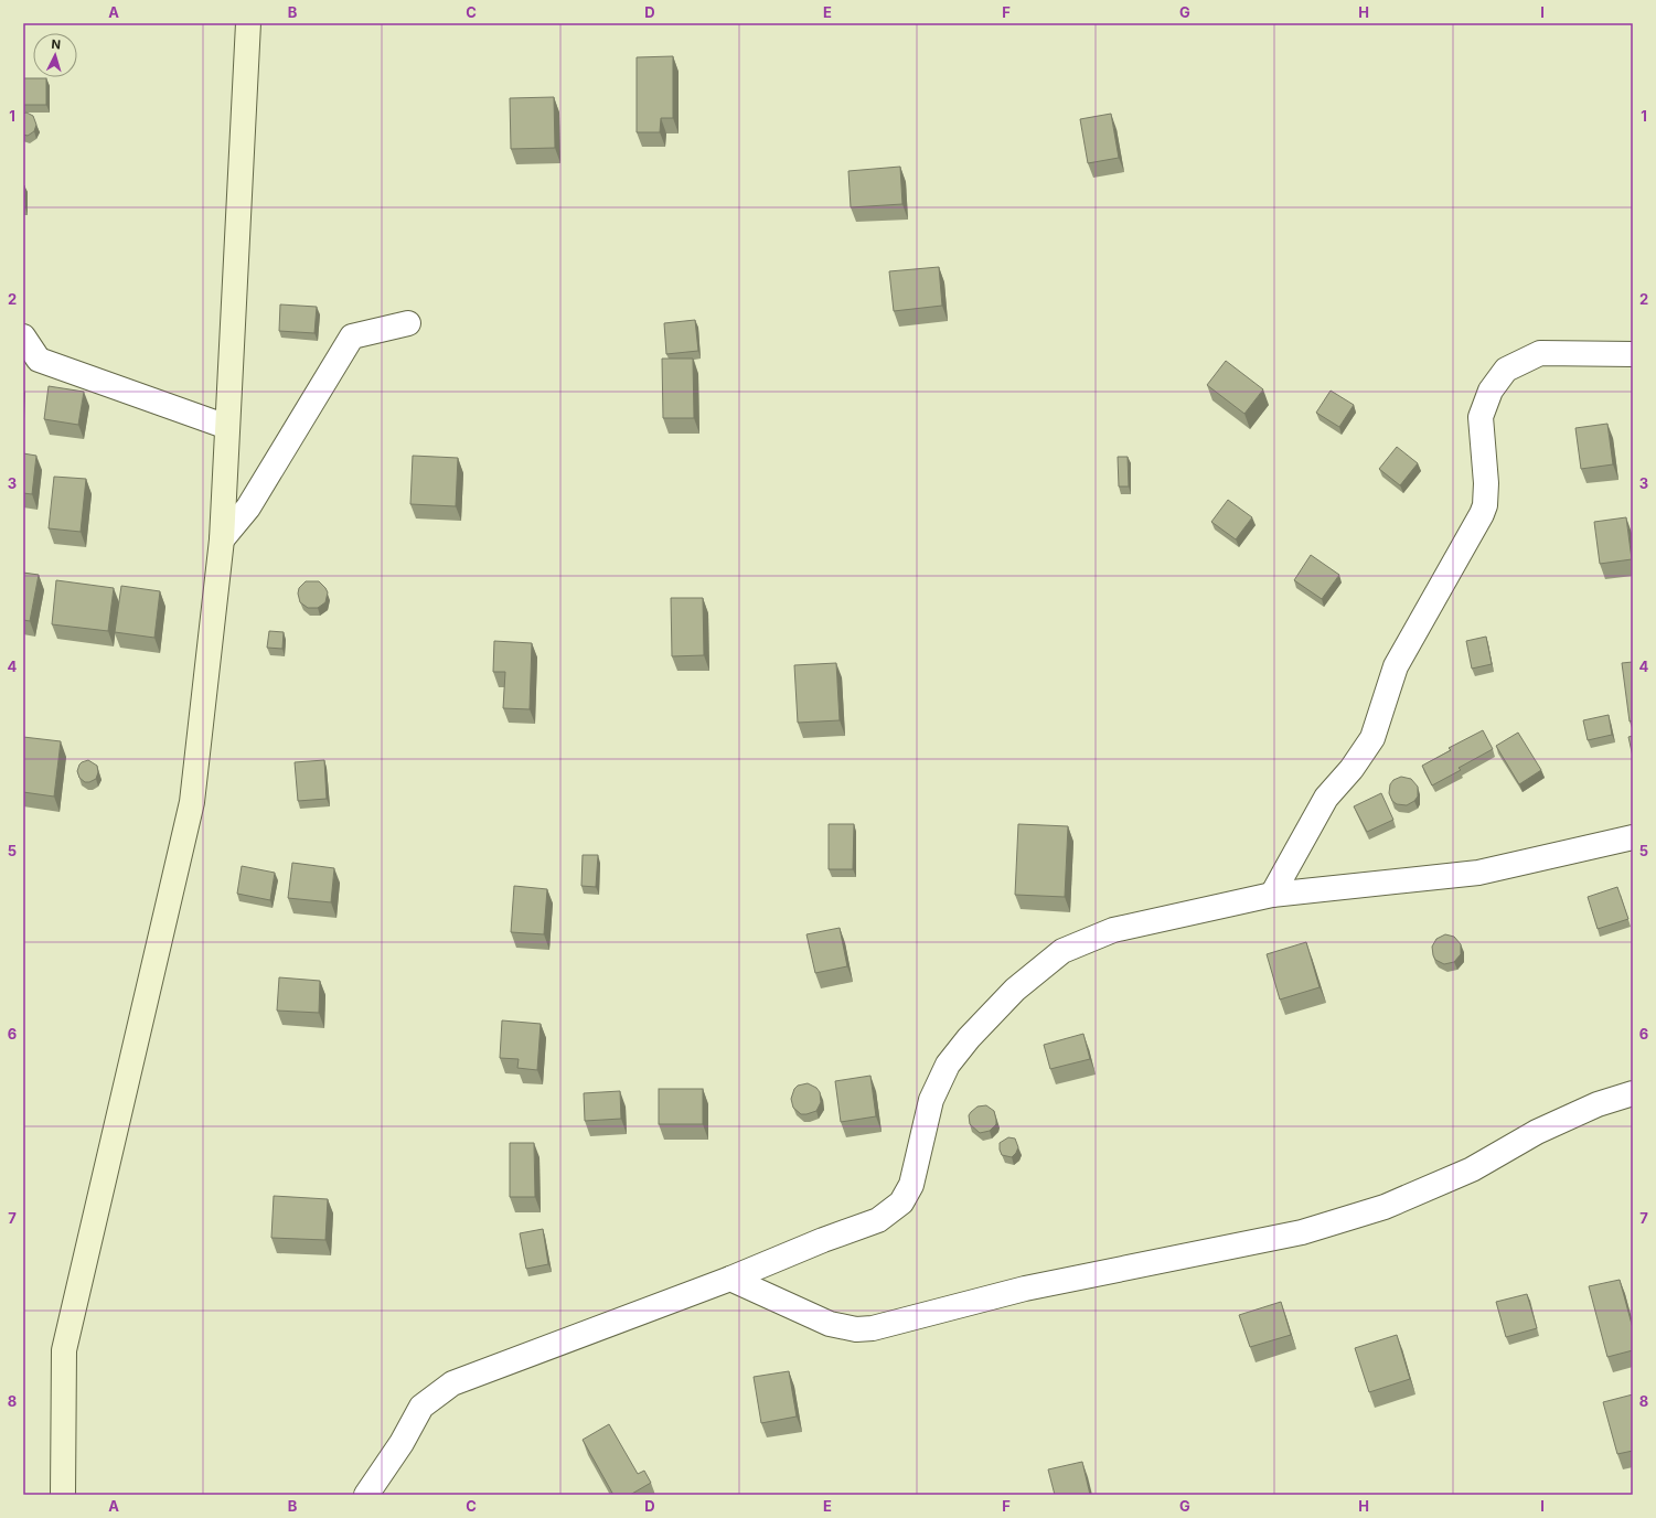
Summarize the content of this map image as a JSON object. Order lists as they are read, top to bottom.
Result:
{
  "north": "top",
  "grid": {
    "columns": [
      "A",
      "B",
      "C",
      "D",
      "E",
      "F",
      "G",
      "H",
      "I"
    ],
    "rows": [
      "1",
      "2",
      "3",
      "4",
      "5",
      "6",
      "7",
      "8"
    ]
  }
}
